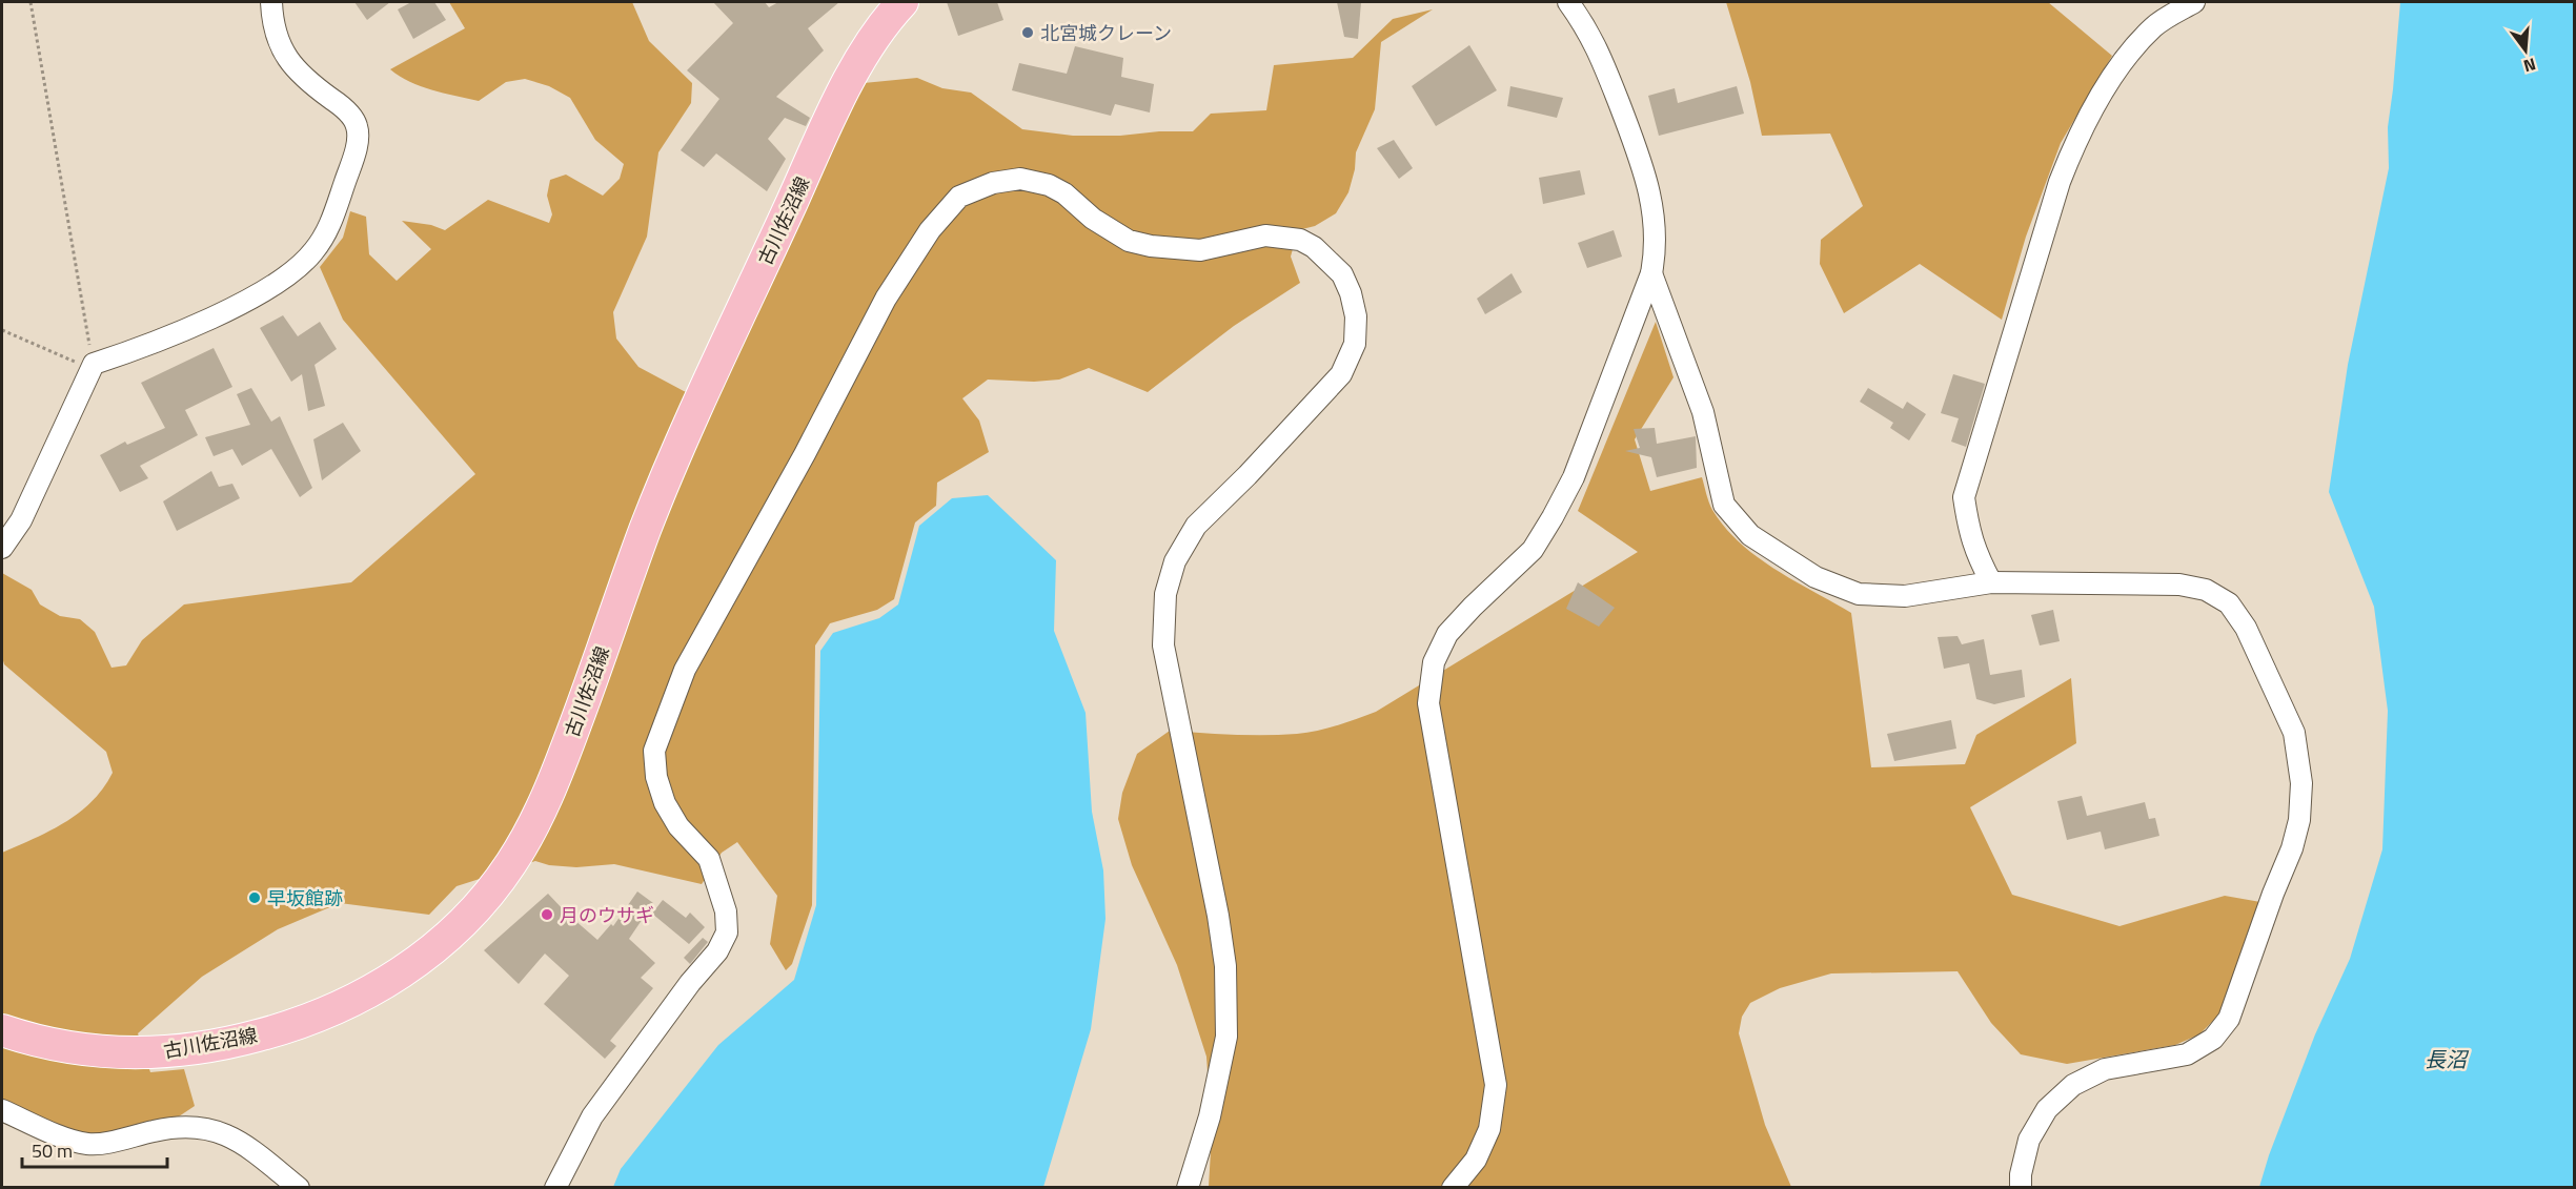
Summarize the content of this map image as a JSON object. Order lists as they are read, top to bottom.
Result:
{
  "streets": {
    "main road": ["古川佐沼線"]
  },
  "water": ["長沼"],
  "places": ["北宮城クレーン", "早坂館跡", "月のウサギ"],
  "scale_bar": "50 m",
  "north": "bottom"
}
